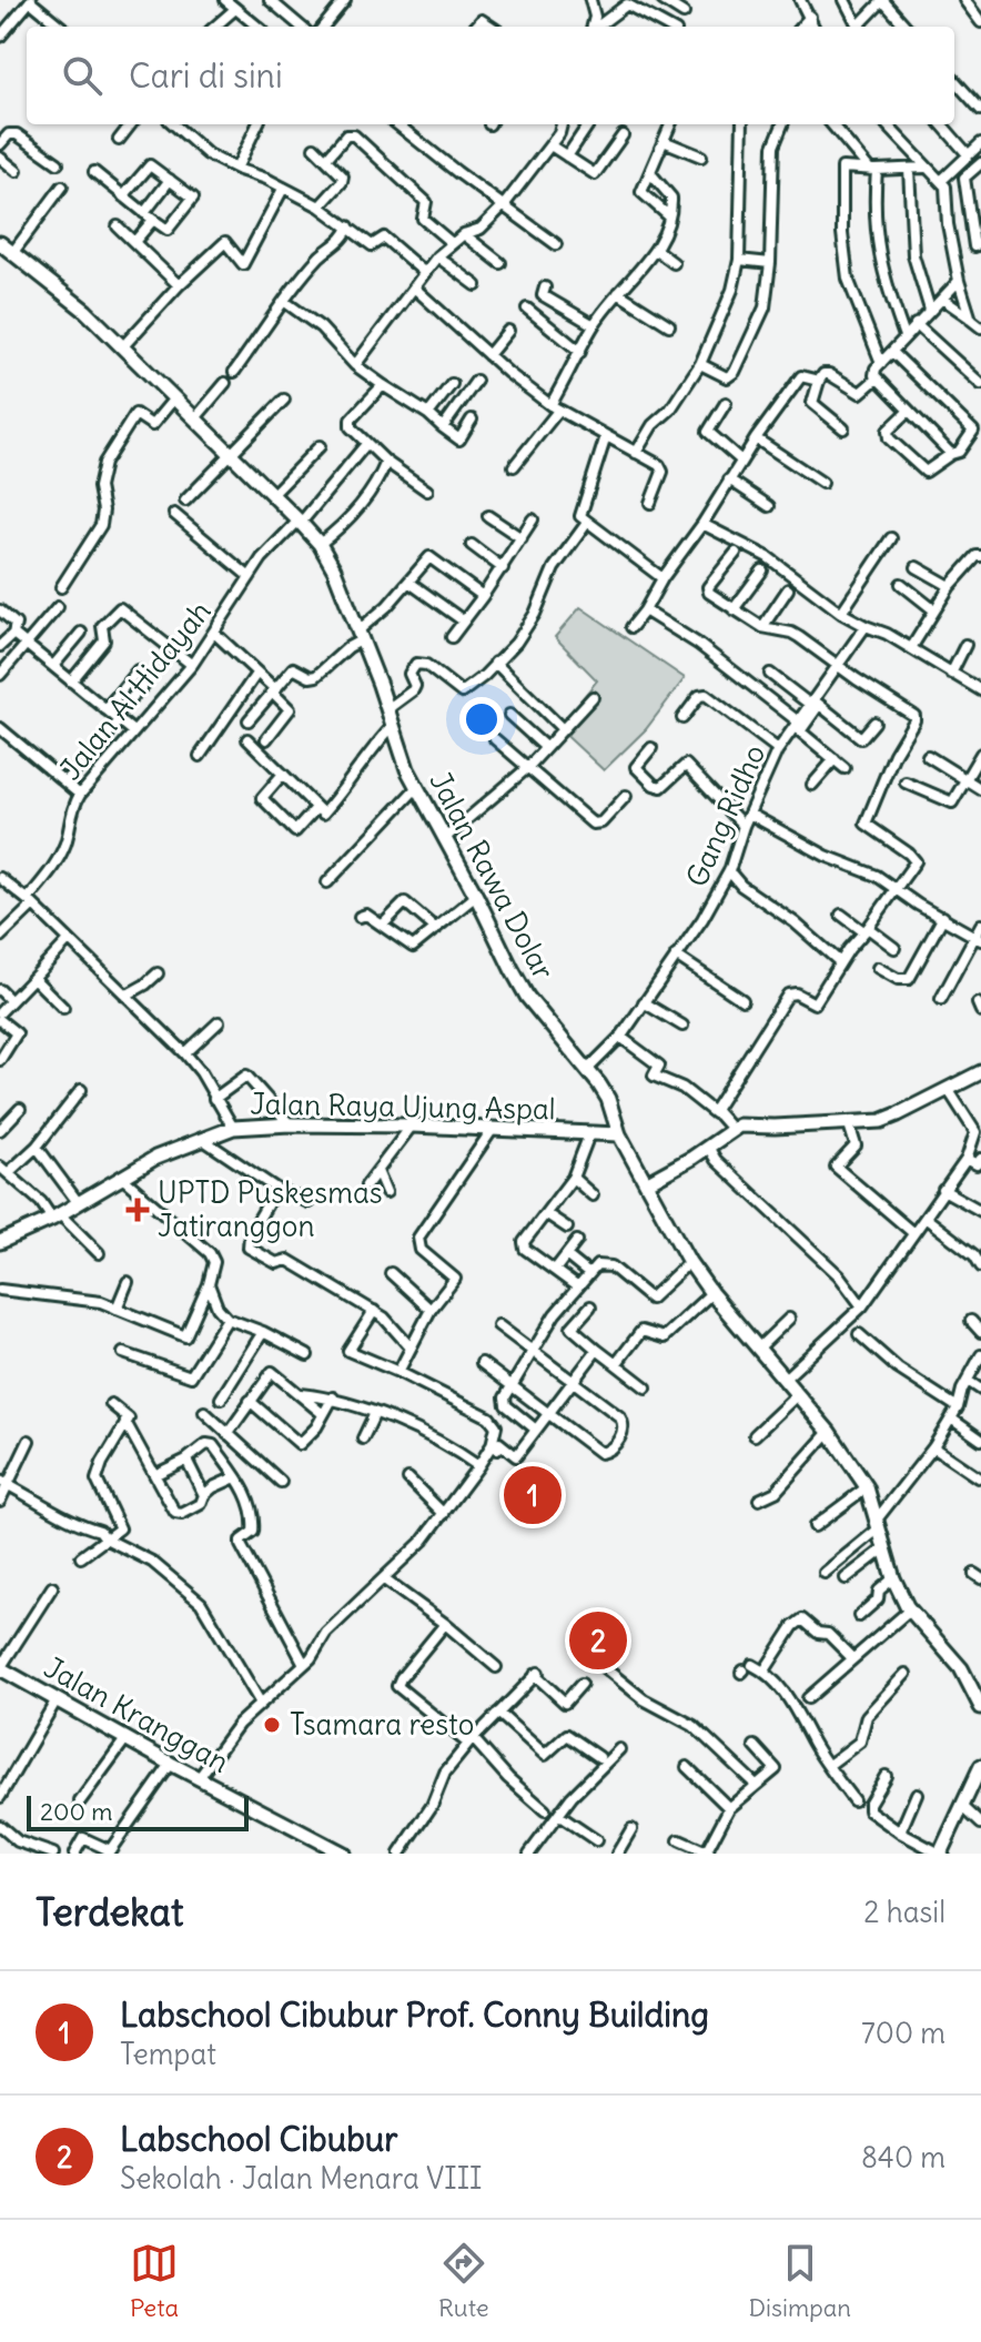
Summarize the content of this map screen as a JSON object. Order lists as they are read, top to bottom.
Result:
{
  "streets": {
    "street": [
      "Jalan Al Hidayah",
      "Gang Ridho",
      "Jalan Rawa Dolar",
      "Jalan Raya Ujung Aspal",
      "Jalan Kranggan"
    ]
  },
  "crossings": [
    ["Jalan Al Hidayah", "Jalan Rawa Dolar"],
    ["Gang Ridho", "Jalan Rawa Dolar"],
    ["Jalan Rawa Dolar", "Jalan Raya Ujung Aspal"]
  ],
  "places": {
    "health": ["UPTD Puskesmas Jatiranggon"],
    "other": ["Tsamara resto"]
  },
  "scale_bar": "200 m",
  "page": {
    "search": "Cari di sini",
    "pins": ["1", "2"],
    "scale": "200 m",
    "heading": ["Terdekat", "2 hasil"],
    "list": [
      {
        "mark": "1",
        "name": "Labschool Cibubur Prof. Conny Building",
        "note": "Tempat",
        "value": "700 m"
      },
      {
        "mark": "2",
        "name": "Labschool Cibubur",
        "note": "Sekolah · Jalan Menara VIII",
        "value": "840 m"
      }
    ],
    "nav": ["Peta", "Rute", "Disimpan"]
  }
}
